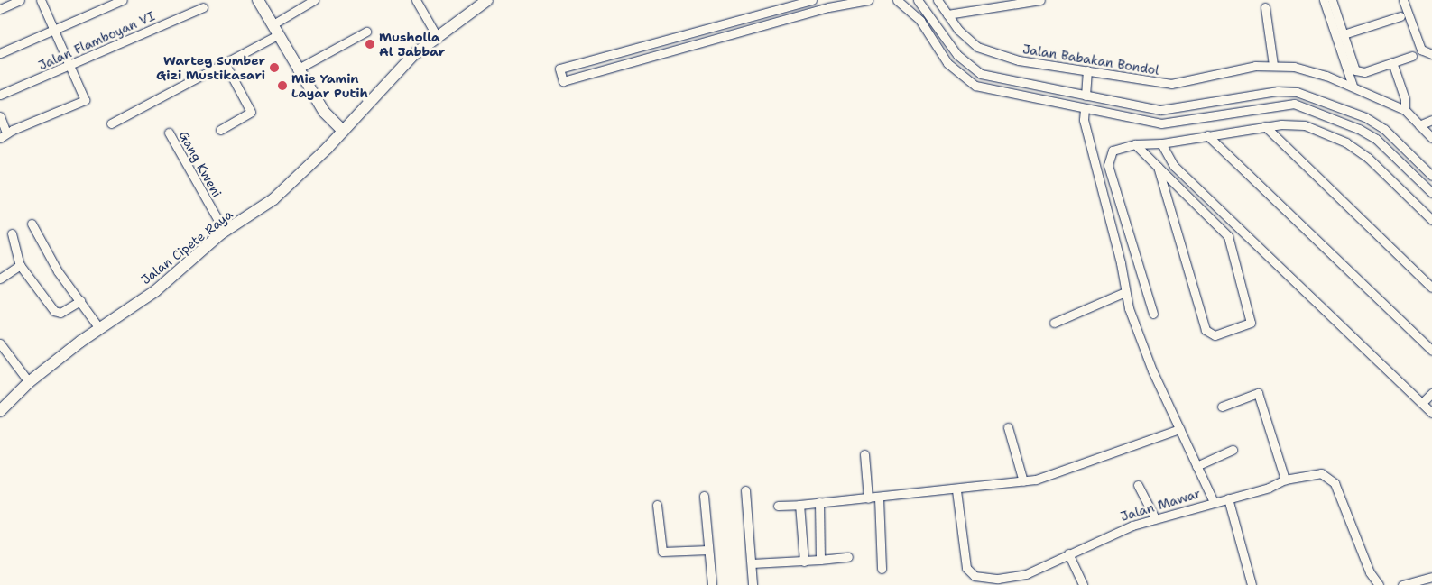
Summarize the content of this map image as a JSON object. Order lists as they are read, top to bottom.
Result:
{
  "streets": {
    "main road": ["Jalan Cipete Raya"],
    "street": [
      "Jalan Flamboyan VI",
      "Jalan Babakan Bondol",
      "Gang Kweni",
      "Jalan Mawar"
    ]
  },
  "crossings": [
    ["Gang Kweni", "Jalan Cipete Raya"]
  ],
  "places": ["Musholla Al Jabbar", "Warteg Sumber Gizi Mustikasari", "Mie Yamin Layar Putih"]
}
